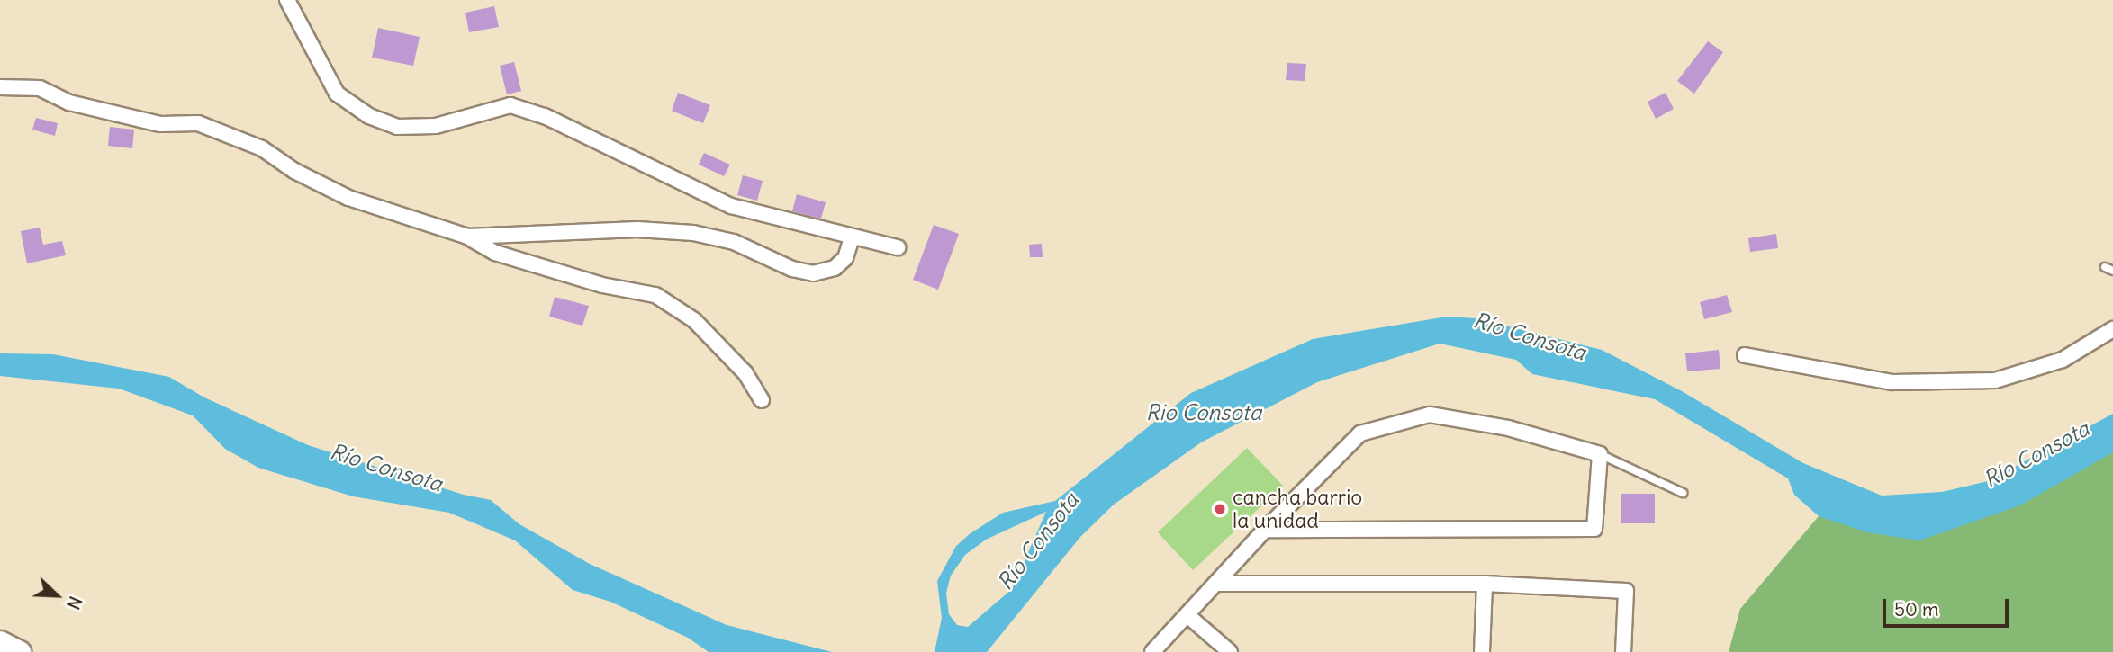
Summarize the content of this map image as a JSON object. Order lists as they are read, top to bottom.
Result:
{
  "water": ["Río Consota", "Rio Consota"],
  "places": ["cancha barrio la unidad"],
  "scale_bar": "50 m",
  "north": "bottom right"
}
